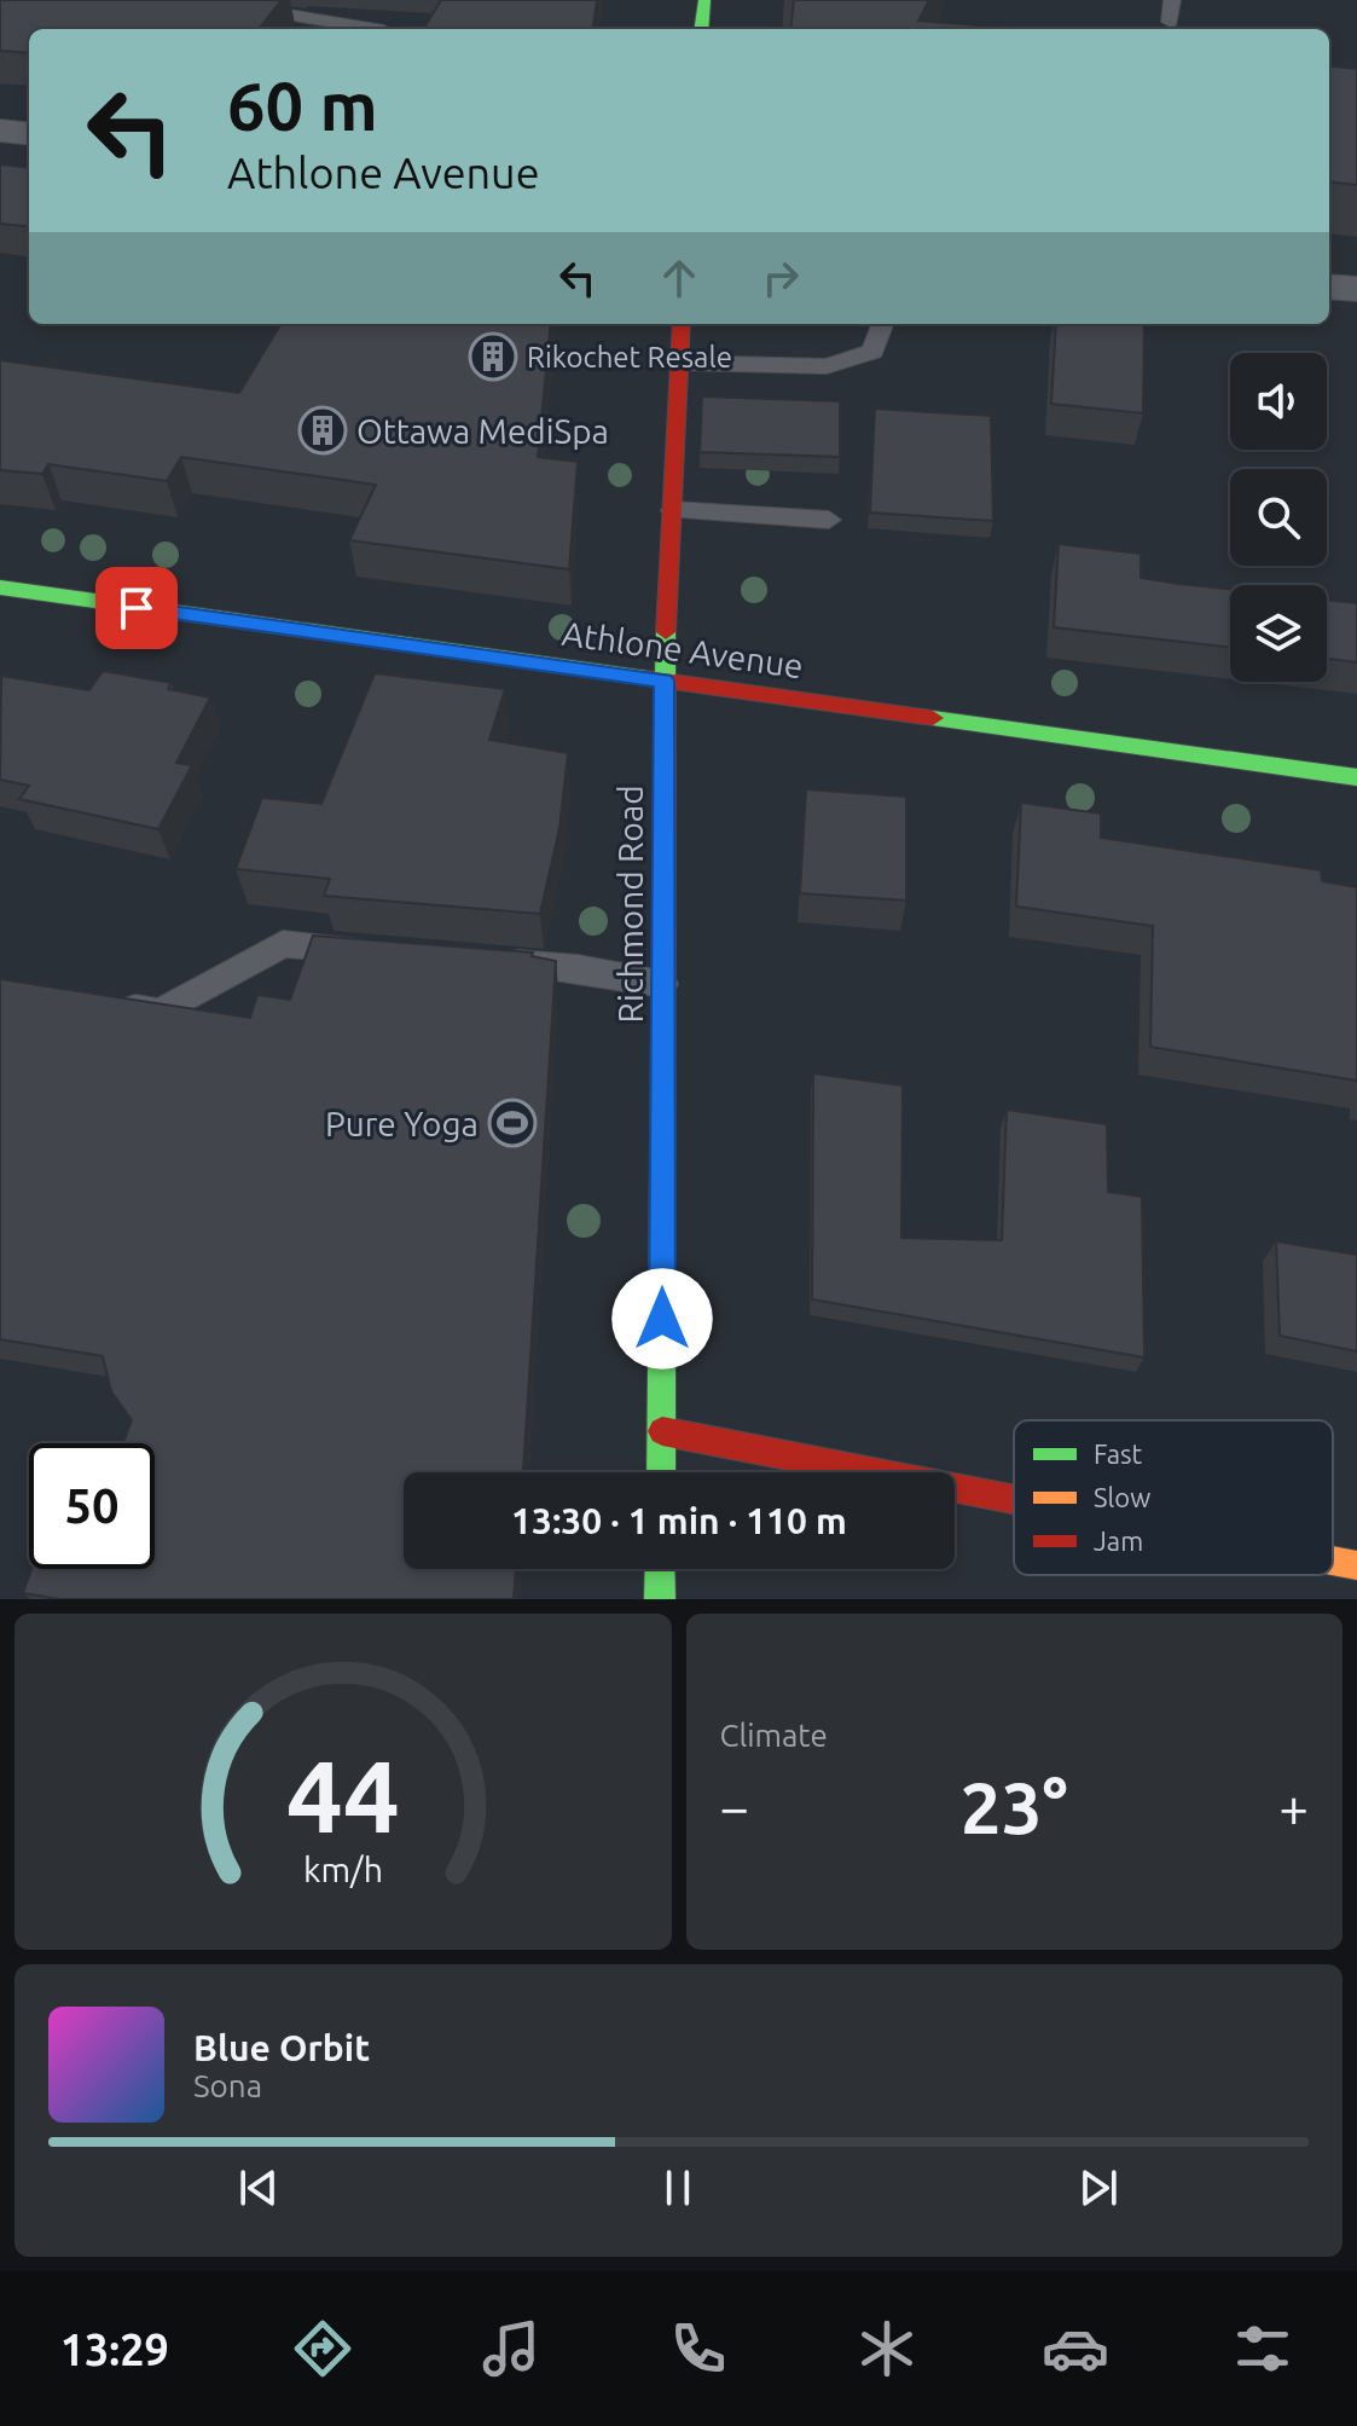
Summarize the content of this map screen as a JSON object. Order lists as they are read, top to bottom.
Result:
{
  "streets": {
    "street": ["Athlone Avenue", "Richmond Road"]
  },
  "crossings": [
    ["Athlone Avenue", "Richmond Road"]
  ],
  "places": {
    "building": ["Rikochet Resale", "Ottawa MediSpa"],
    "sports": ["Pure Yoga"]
  },
  "legend": ["Fast", "Slow", "Jam"],
  "page": {
    "turn": ["60 m", "Athlone Avenue"],
    "limit": "50",
    "trip": "13:30 · 1 min · 110 m",
    "tile": "Climate",
    "heat": ["−", "23°", "+"],
    "song": ["Blue Orbit", "Sona"],
    "tabs": "13:29",
    "gauge": ["44", "km/h"]
  }
}
